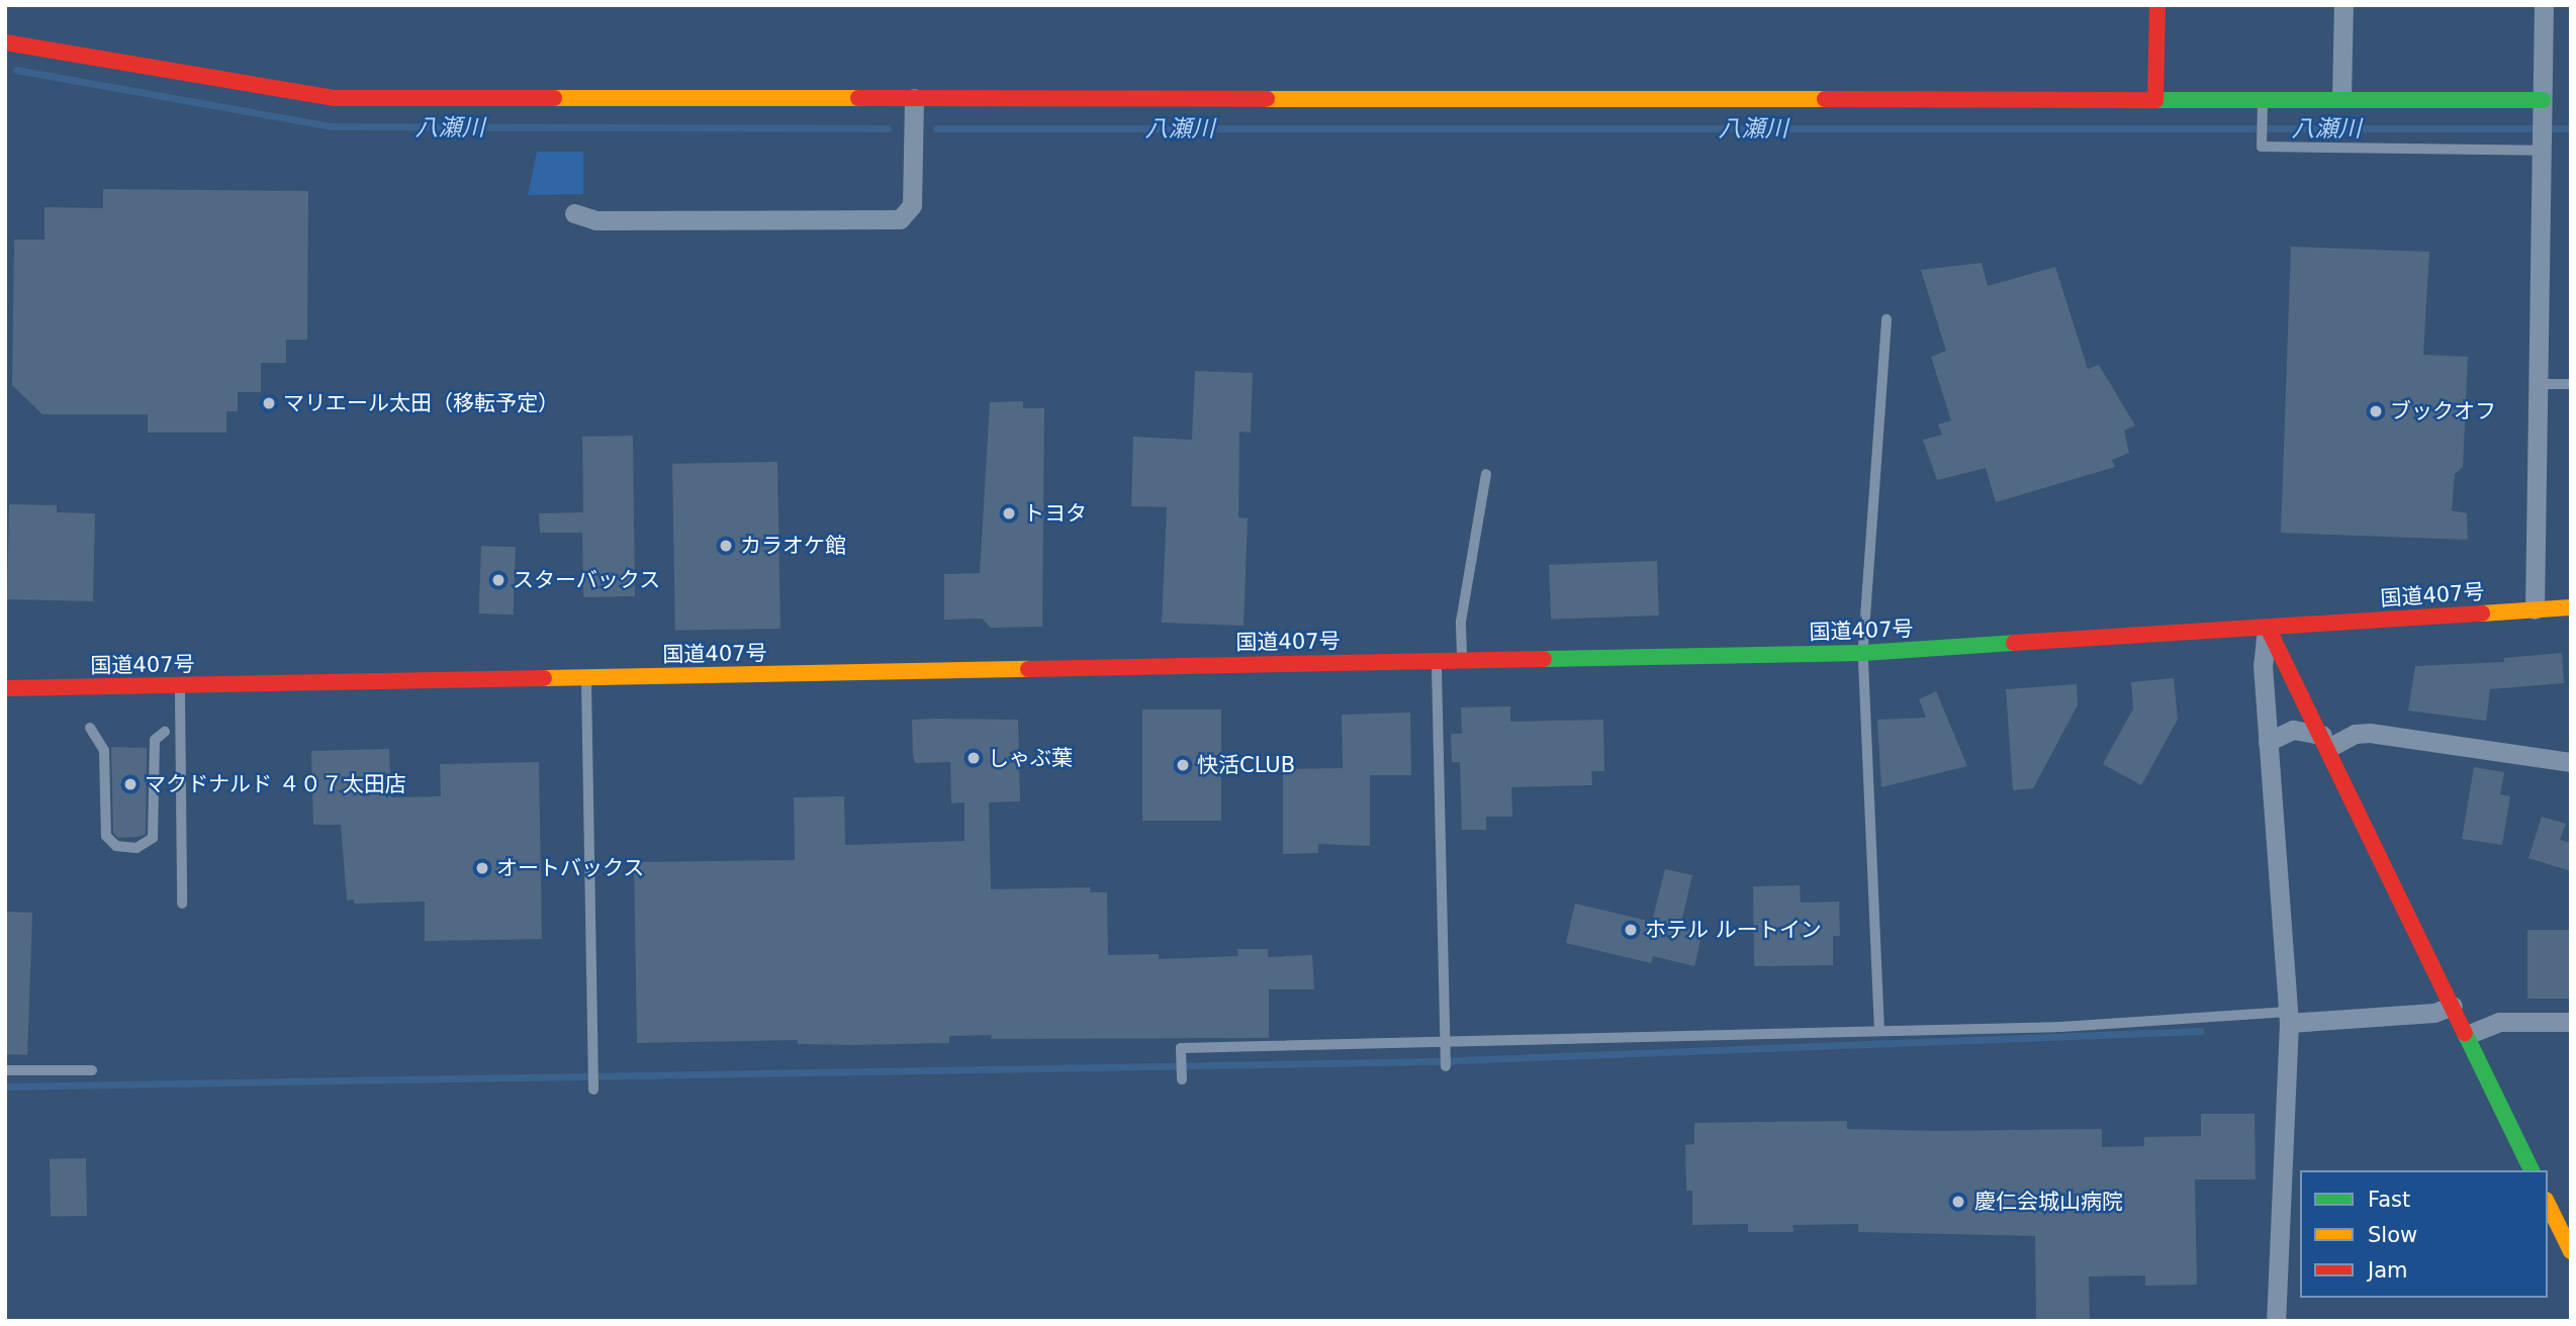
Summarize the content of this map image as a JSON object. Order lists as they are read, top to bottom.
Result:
{
  "streets": {
    "main road": ["国道407号"]
  },
  "water": ["八瀬川"],
  "places": [
    "マリエール太田（移転予定）",
    "ブックオフ",
    "トヨタ",
    "カラオケ館",
    "スターバックス",
    "しゃぶ葉",
    "快活CLUB",
    "マクドナルド ４０７太田店",
    "オートバックス",
    "ホテル ルートイン",
    "慶仁会城山病院"
  ],
  "legend": ["Fast", "Slow", "Jam"]
}
